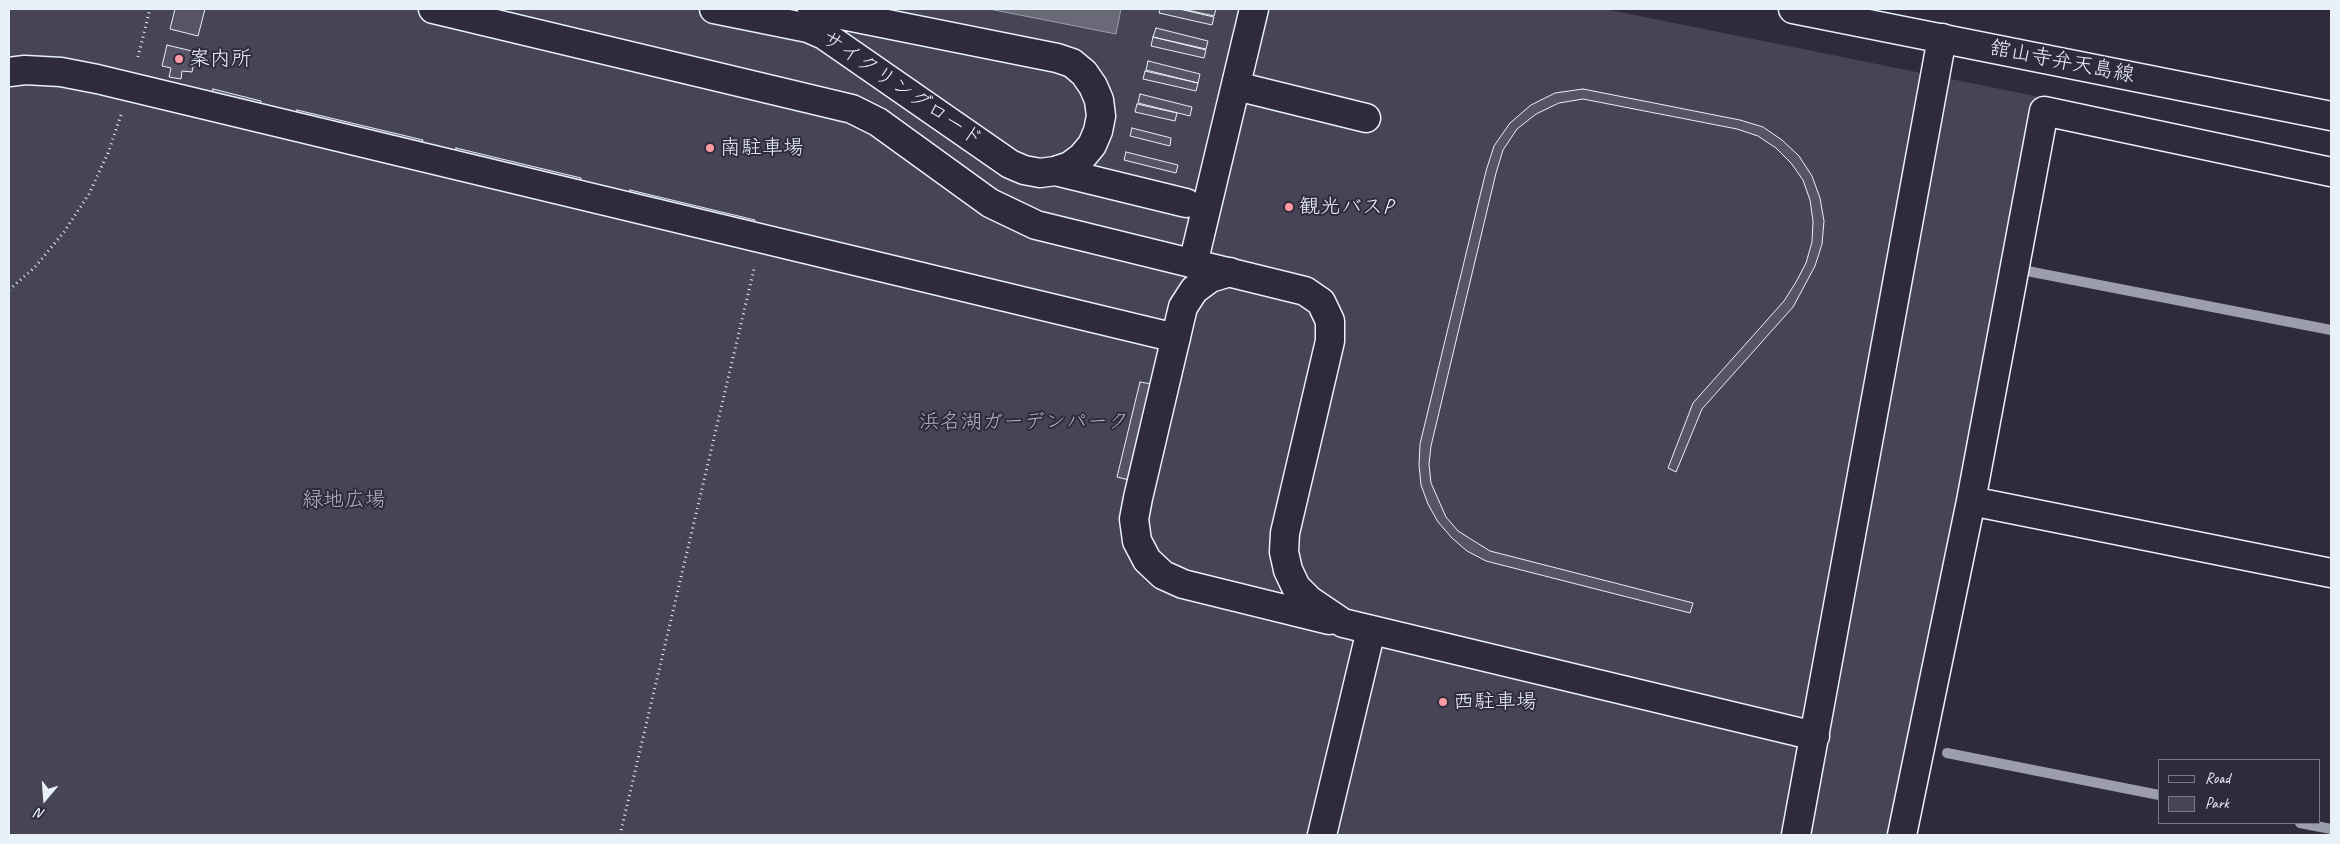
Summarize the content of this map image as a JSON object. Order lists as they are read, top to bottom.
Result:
{
  "streets": {
    "street": ["舘山寺弁天島線", "サイクリングロード"]
  },
  "parks": ["浜名湖ガーデンパーク", "緑地広場"],
  "places": [
    "案内所",
    "南駐車場",
    "観光バスP",
    "西駐車場"
  ],
  "legend": ["Road", "Park"],
  "north": "bottom"
}
